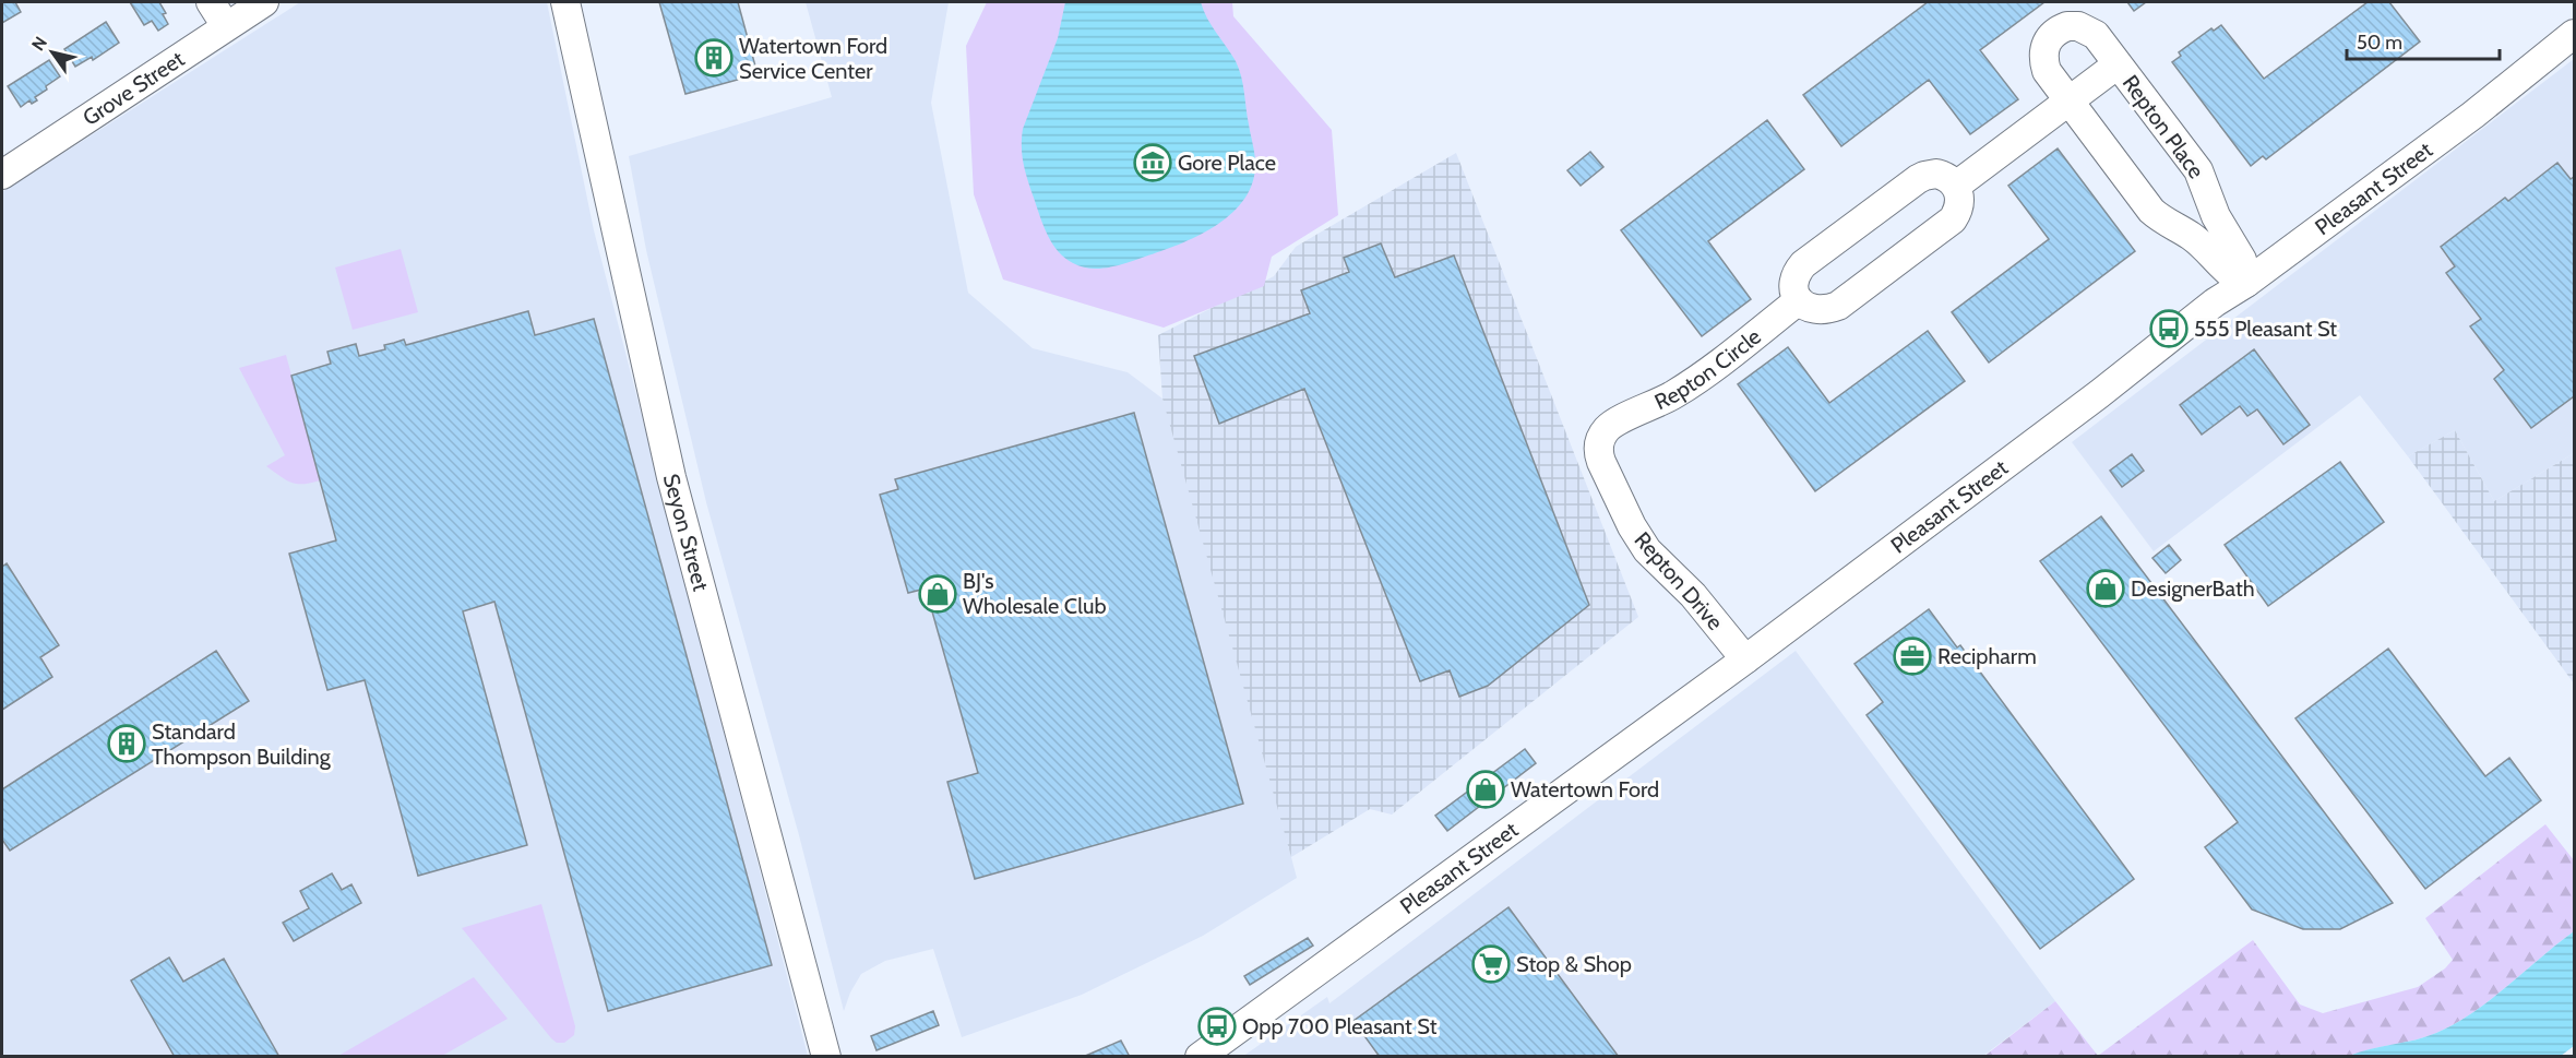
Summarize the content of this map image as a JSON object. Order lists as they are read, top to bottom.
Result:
{
  "streets": {
    "street": [
      "Grove Street",
      "Repton Place",
      "Pleasant Street",
      "Repton Circle",
      "Seyon Street",
      "Repton Drive"
    ]
  },
  "crossings": [
    ["Repton Place", "Pleasant Street"],
    ["Pleasant Street", "Repton Drive"],
    ["Repton Circle", "Repton Drive"]
  ],
  "places": {
    "building": ["Watertown Ford Service Center", "Standard Thompson Building"],
    "museum": ["Gore Place"],
    "bus stop": ["555 Pleasant St", "Opp 700 Pleasant St"],
    "shop": ["DesignerBath", "BJ's Wholesale Club", "Watertown Ford"],
    "office": ["Recipharm"],
    "supermarket": ["Stop & Shop"]
  },
  "scale_bar": "50 m",
  "north": "top left"
}
